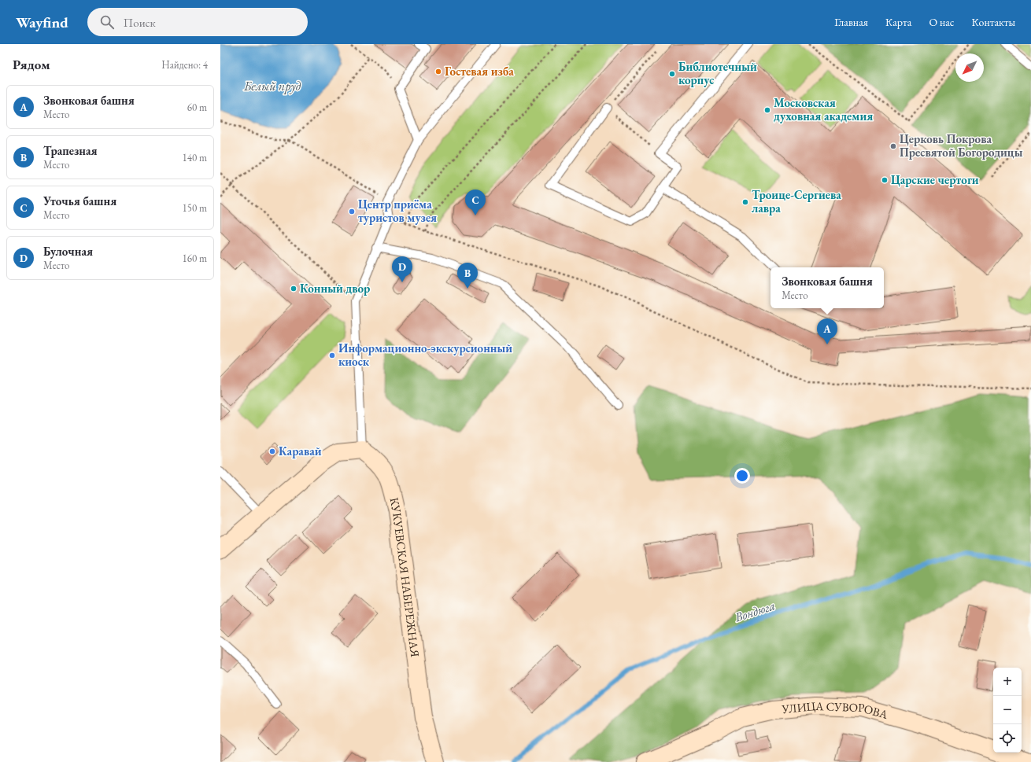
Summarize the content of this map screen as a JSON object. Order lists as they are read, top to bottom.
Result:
{
  "streets": {
    "main road": ["КУКУЕВСКАЯ НАБЕРЕЖНАЯ", "УЛИЦА СУВОРОВА"]
  },
  "water": ["Белый пруд", "Вондюга"],
  "places": [
    "Гостевая изба",
    "Библиотечный корпус",
    "Московская духовная академия",
    "Церковь Покрова Пресвятой Богородицы",
    "Царские чертоги",
    "Троице-Сергиева лавра",
    "Центр приёма туристов музея",
    "Конный двор",
    "Информационно-экскурсионный киоск",
    "Каравай"
  ],
  "north": "bottom left",
  "page": {
    "header": "Wayfind",
    "search": "Поиск",
    "nav": [
      "Главная",
      "Карта",
      "О нас",
      "Контакты"
    ],
    "heading": ["Рядом", "Найдено: 4"],
    "list": [
      {
        "mark": "A",
        "name": "Звонковая башня",
        "note": "Место",
        "value": "60 m"
      },
      {
        "mark": "B",
        "name": "Трапезная",
        "note": "Место",
        "value": "140 m"
      },
      {
        "mark": "C",
        "name": "Уточья башня",
        "note": "Место",
        "value": "150 m"
      },
      {
        "mark": "D",
        "name": "Булочная",
        "note": "Место",
        "value": "160 m"
      }
    ],
    "pins": [
      "C",
      "D",
      "B",
      "A"
    ],
    "popup": ["Звонковая башня", "Место"],
    "map_buttons": ["+", "−"]
  }
}
